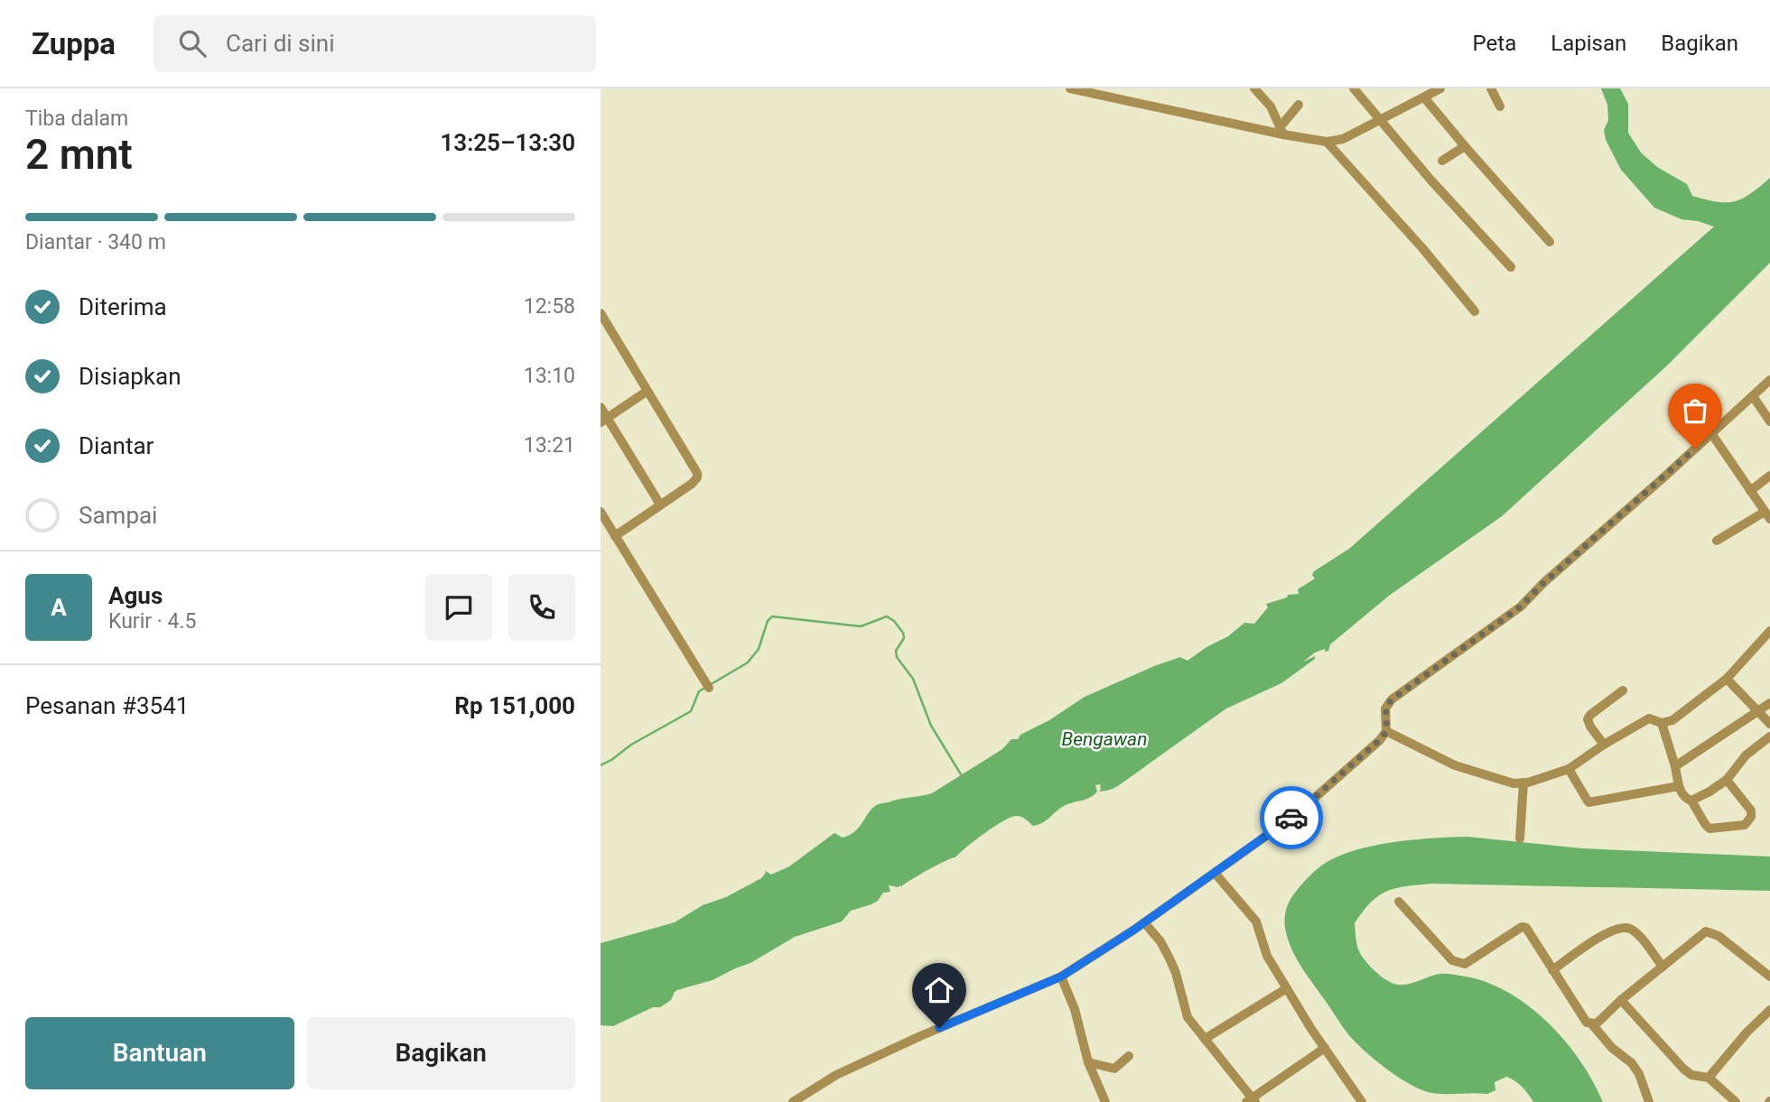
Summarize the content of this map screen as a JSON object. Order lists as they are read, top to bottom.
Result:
{
  "water": ["Bengawan"],
  "page": {
    "header": "Zuppa",
    "search": "Cari di sini",
    "nav": ["Peta", "Lapisan", "Bagikan"],
    "heading": ["2 mnt", "Tiba dalam", "13:25–13:30"],
    "panel": [
      "Agus",
      "Kurir · 4.5",
      "Pesanan #3541",
      "Rp 151,000"
    ],
    "bar": "Diantar · 340 m",
    "list": [
      ["Diterima", "12:58"],
      ["Disiapkan", "13:10"],
      ["Diantar", "13:21"],
      "Sampai"
    ],
    "round": "A",
    "buttons": ["Bantuan", "Bagikan"]
  }
}
